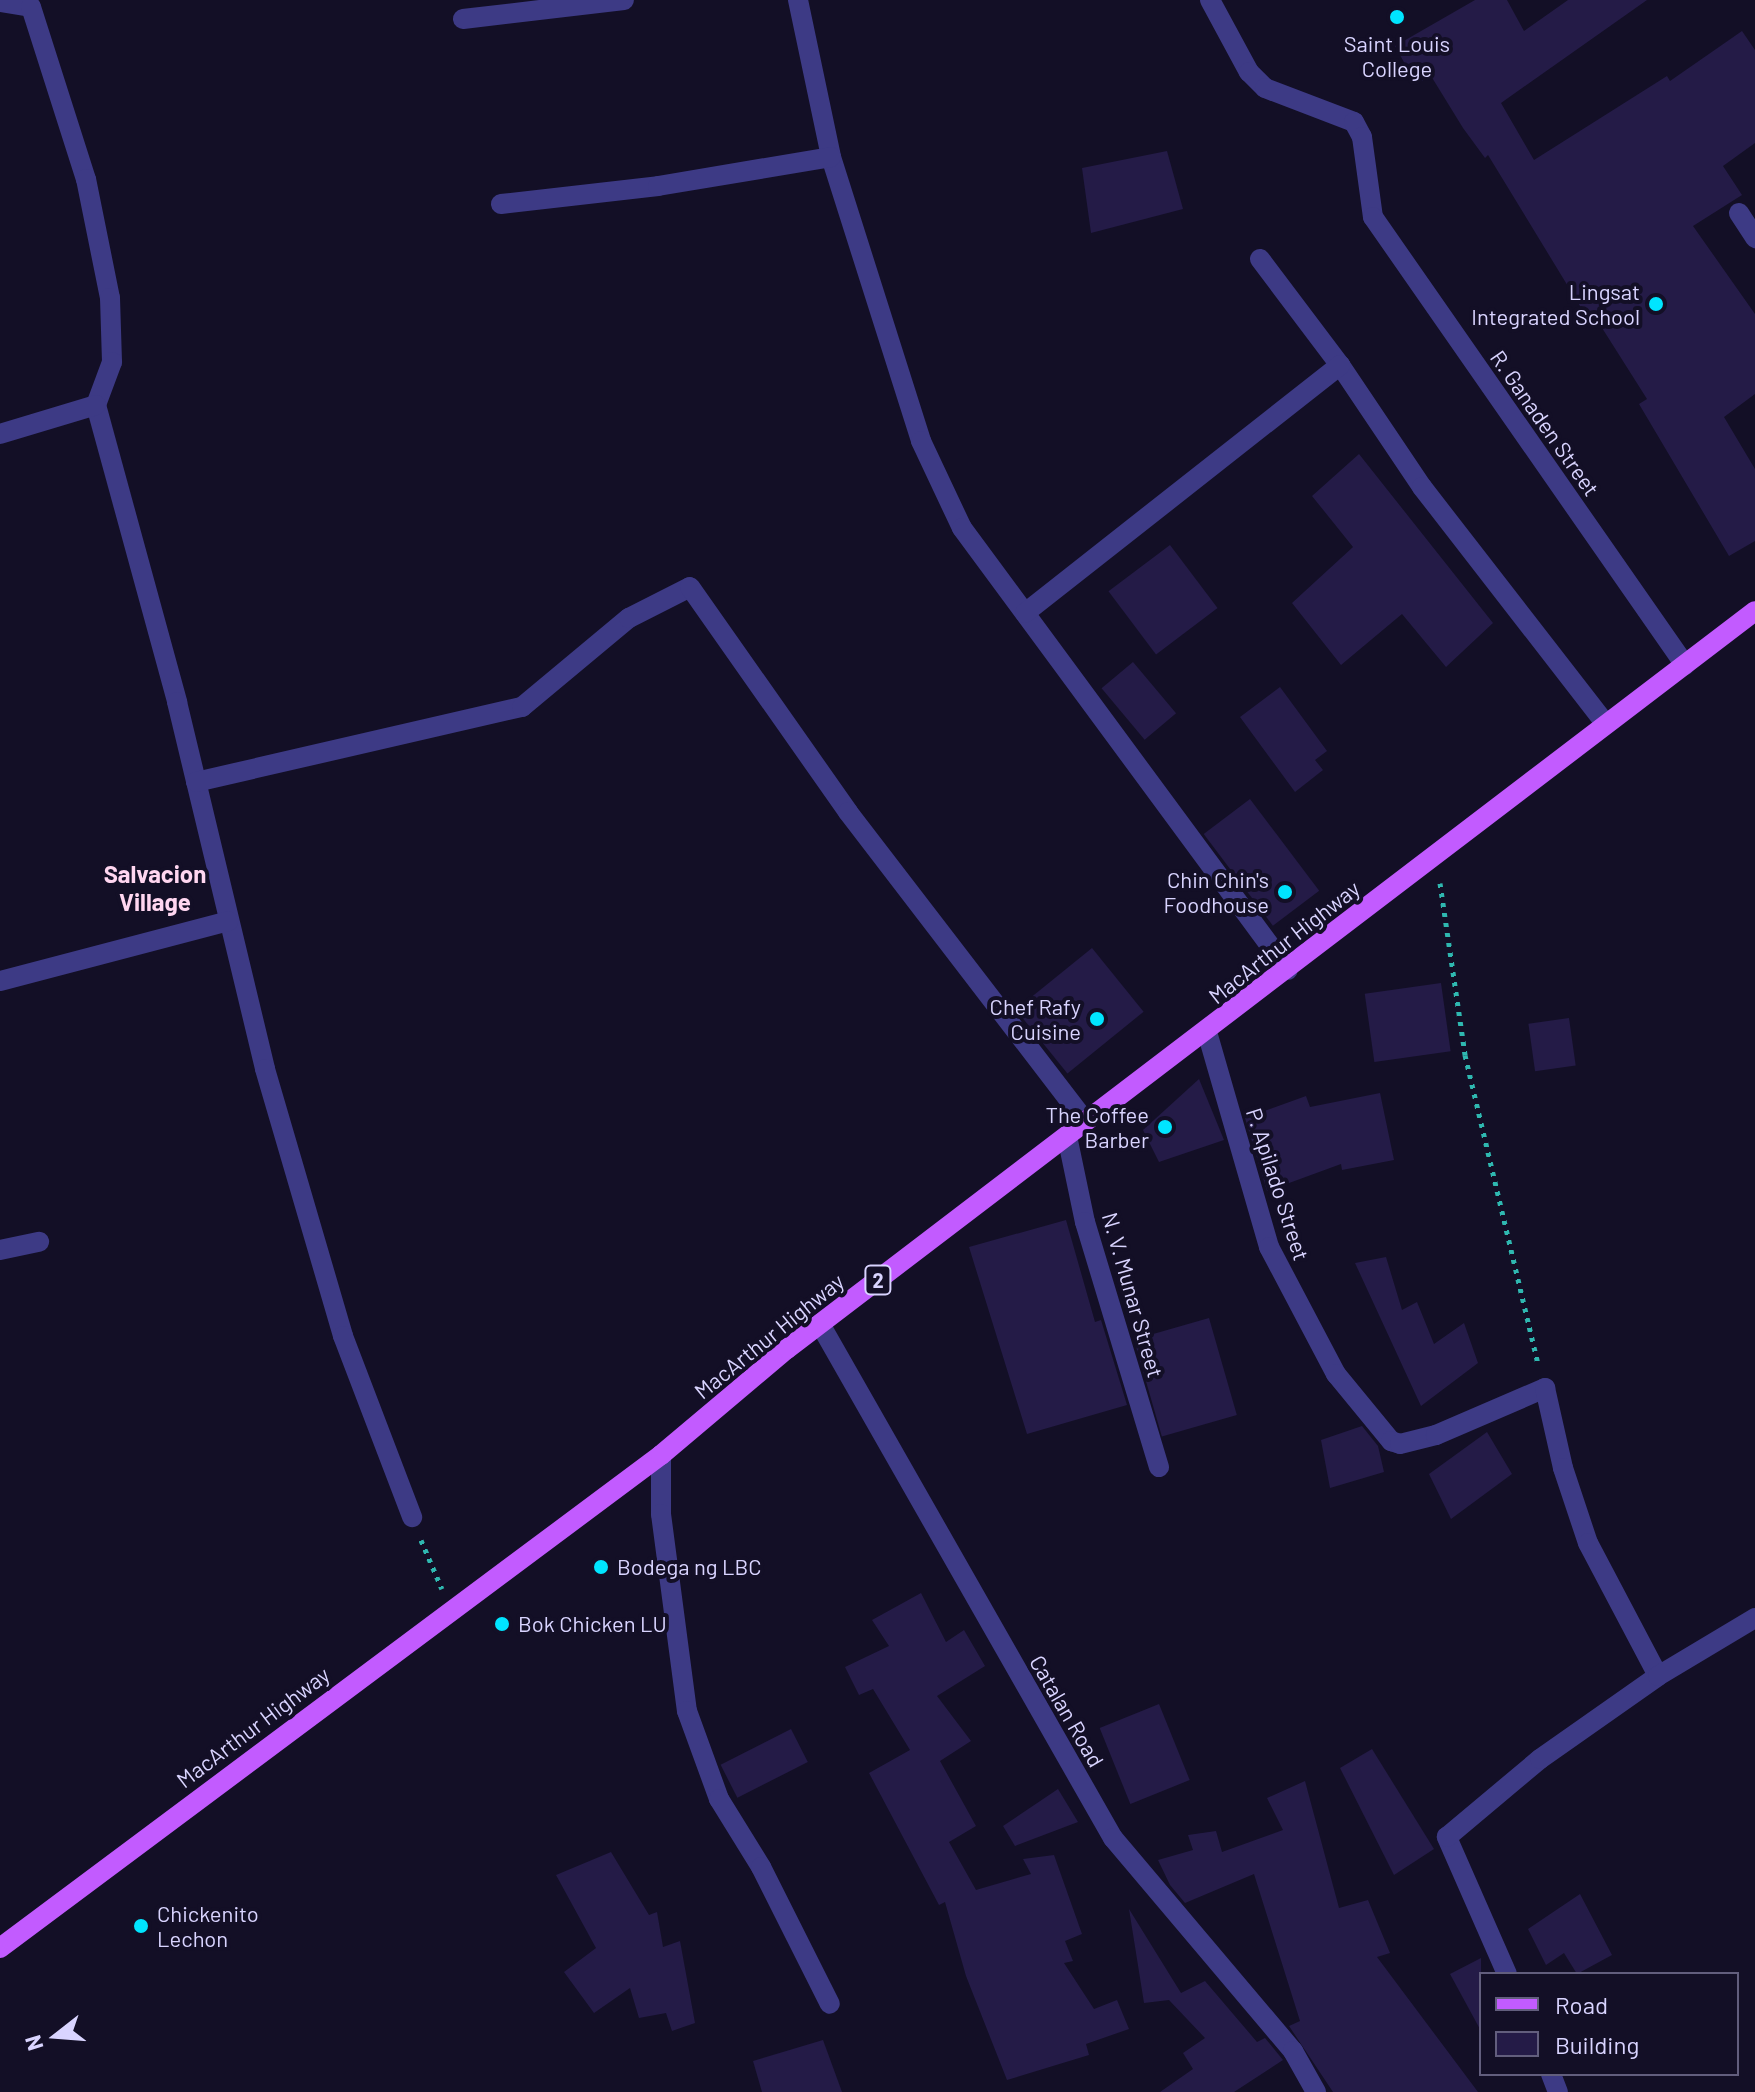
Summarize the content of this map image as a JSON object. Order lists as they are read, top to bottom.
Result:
{
  "streets": {
    "main road": ["MacArthur Highway", "2"],
    "street": [
      "R. Ganaden Street",
      "P. Apilado Street",
      "N. V. Munar Street",
      "Catalan Road"
    ]
  },
  "crossings": [
    ["R. Ganaden Street", "MacArthur Highway"],
    ["MacArthur Highway", "P. Apilado Street"],
    ["MacArthur Highway", "N. V. Munar Street"],
    ["MacArthur Highway", "Catalan Road"]
  ],
  "districts": ["Salvacion Village"],
  "places": [
    "Saint Louis College",
    "Lingsat Integrated School",
    "Chin Chin's Foodhouse",
    "Chef Rafy Cuisine",
    "The Coffee Barber",
    "Bodega ng LBC",
    "Bok Chicken LU",
    "Chickenito Lechon"
  ],
  "legend": ["Road", "Building"],
  "north": "left"
}
